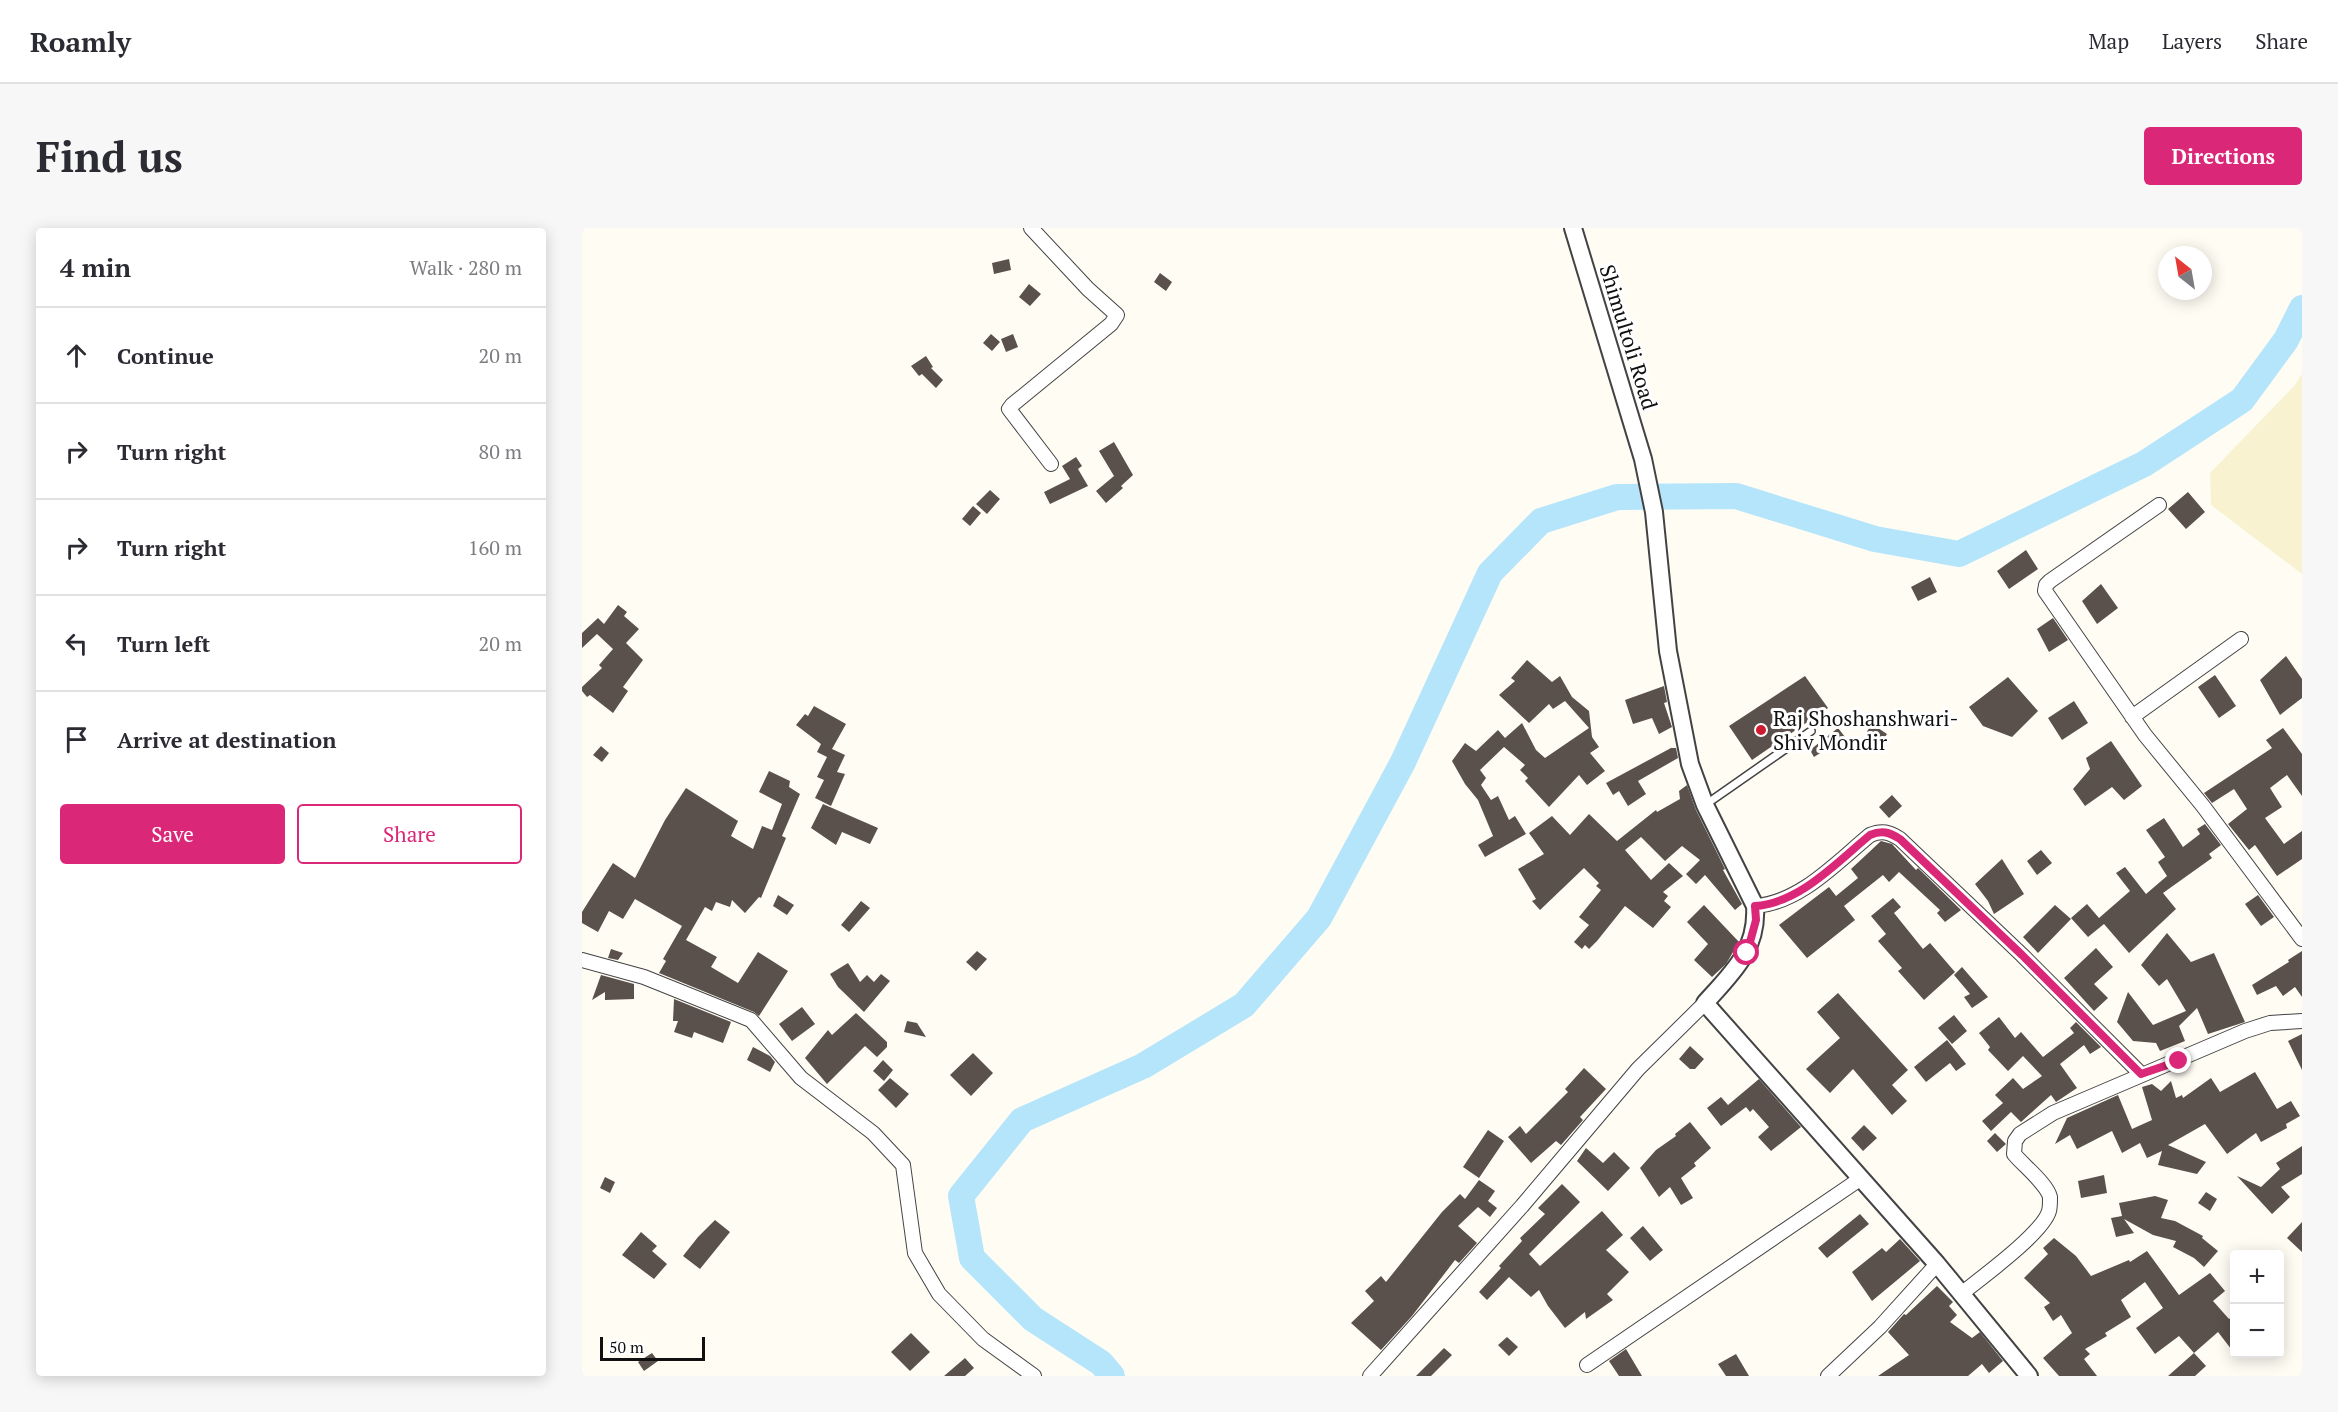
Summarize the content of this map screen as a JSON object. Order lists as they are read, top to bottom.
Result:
{
  "streets": {
    "street": ["Shimultoli Road"]
  },
  "places": ["Raj Shoshanshwari- Shiv Mondir"],
  "scale_bar": "50 m",
  "north": "top left",
  "page": {
    "header": "Roamly",
    "nav": ["Map", "Layers", "Share"],
    "buttons": [
      "Directions",
      ["Save", "Share"]
    ],
    "title": "Find us",
    "heading": ["4 min", "Walk · 280 m"],
    "list": [
      ["Continue", "20 m"],
      ["Turn right", "80 m"],
      ["Turn right", "160 m"],
      ["Turn left", "20 m"],
      "Arrive at destination"
    ],
    "map_buttons": ["+", "−"],
    "scale": "50 m"
  }
}
